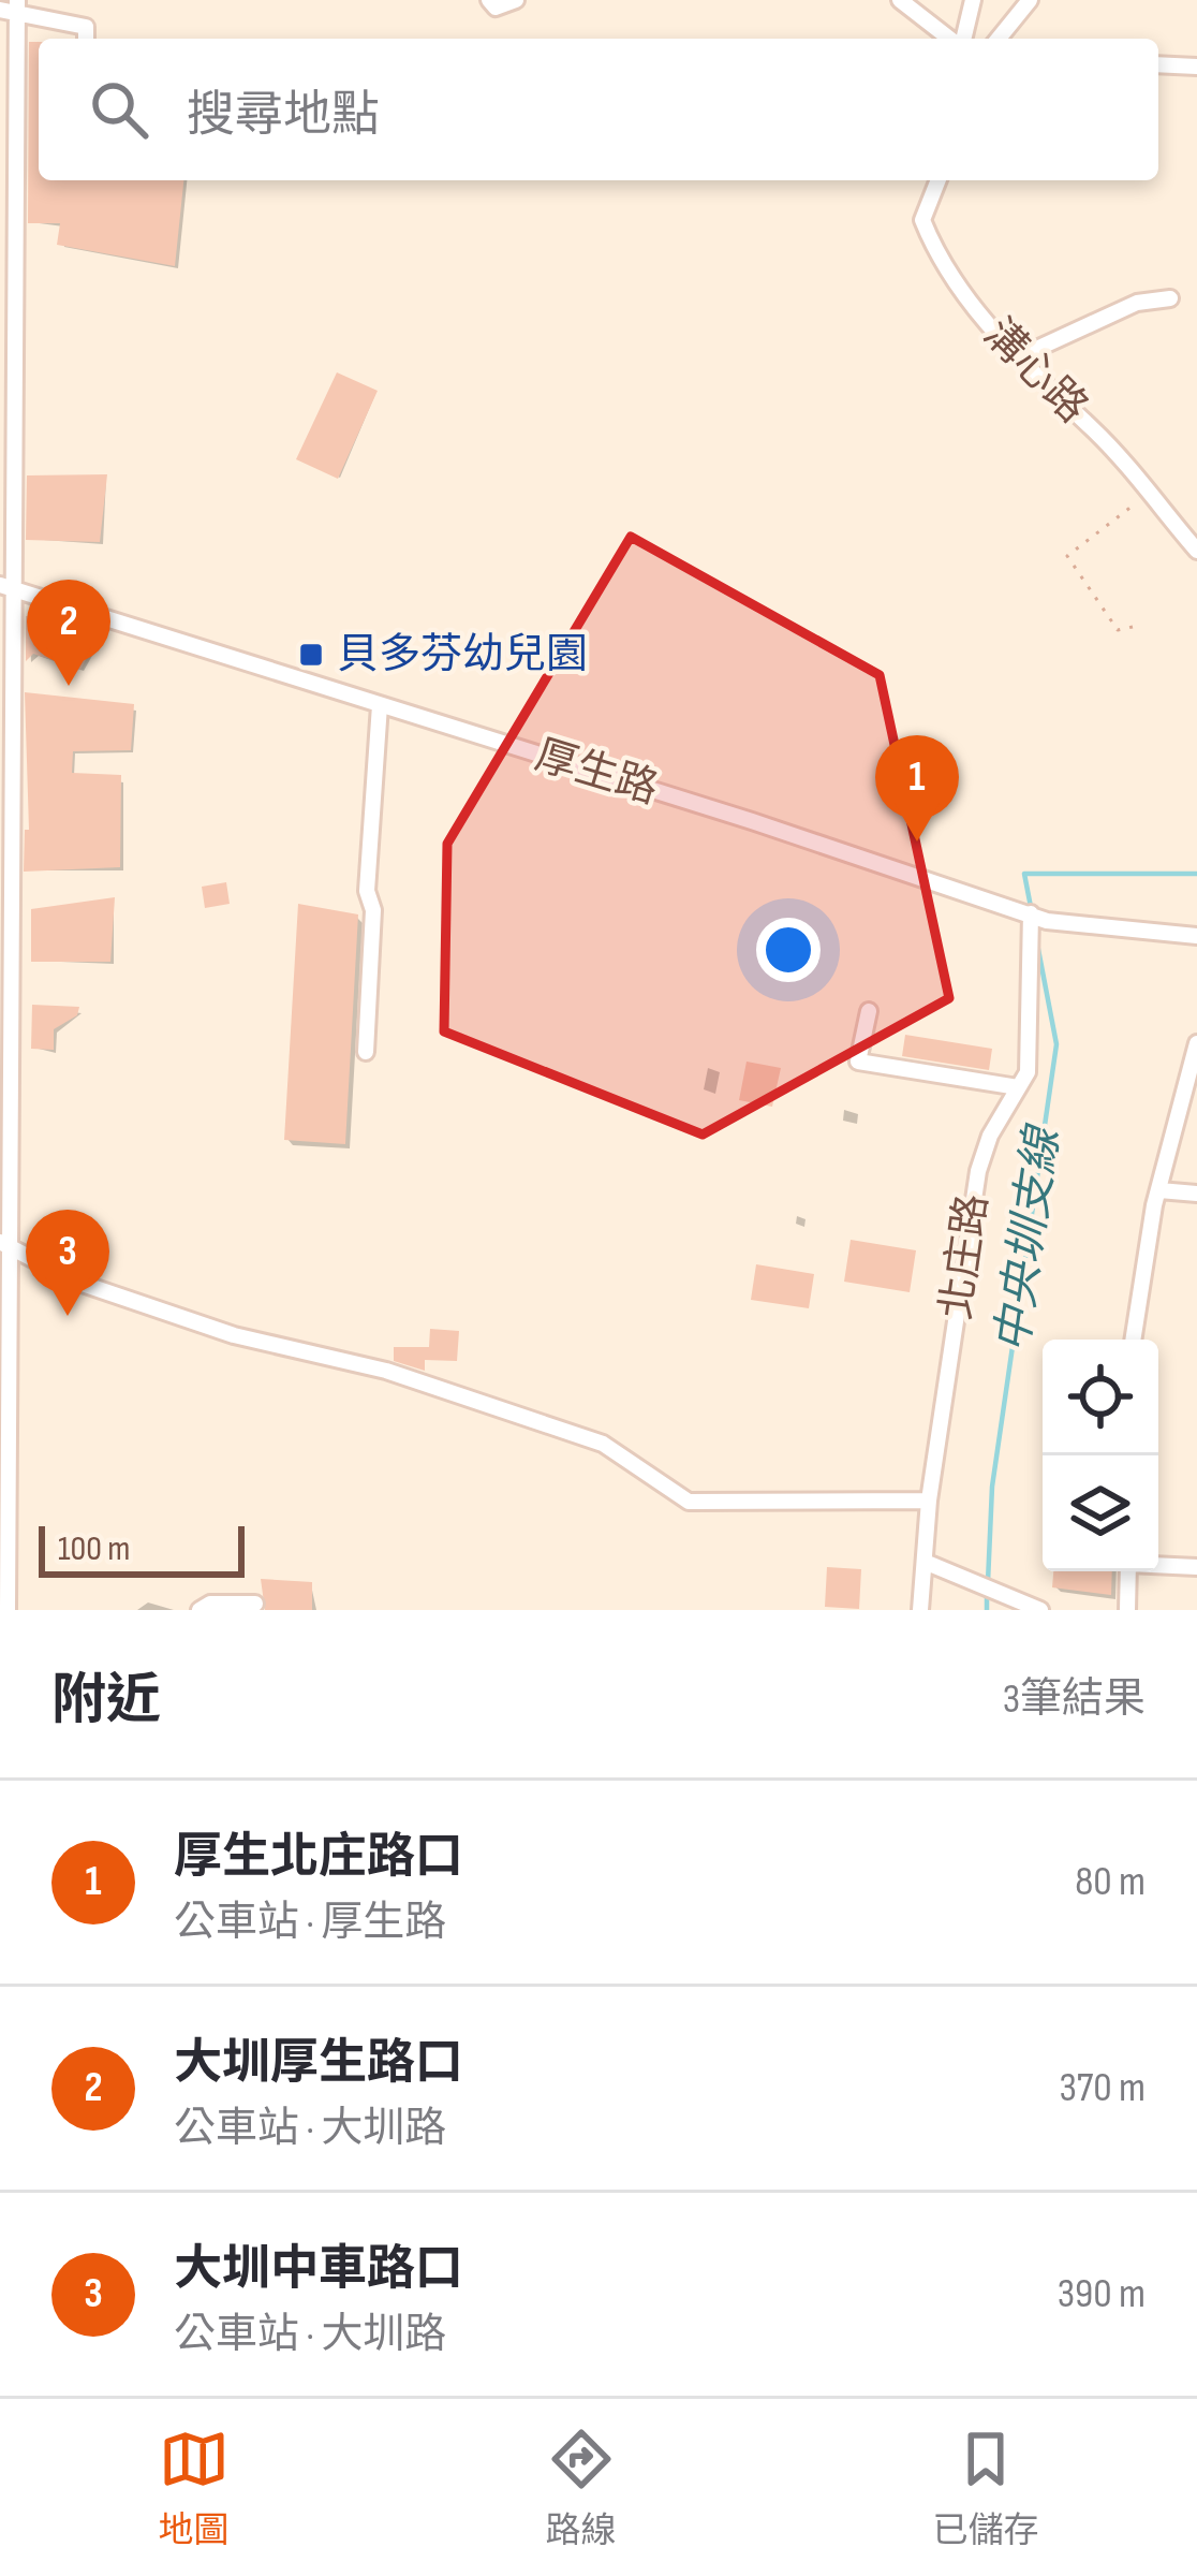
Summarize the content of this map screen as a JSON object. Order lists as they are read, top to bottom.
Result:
{
  "streets": {
    "street": ["溝心路", "厚生路", "北庄路"]
  },
  "crossings": [
    ["厚生路", "北庄路"]
  ],
  "water": ["中央圳支線"],
  "places": {
    "transit": ["貝多芬幼兒園"]
  },
  "scale_bar": "100 m",
  "page": {
    "search": "搜尋地點",
    "pins": ["2", "1", "3"],
    "scale": "100 m",
    "heading": ["附近", "3筆結果"],
    "list": [
      {
        "mark": "1",
        "name": "厚生北庄路口",
        "note": "公車站 · 厚生路",
        "value": "80 m"
      },
      {
        "mark": "2",
        "name": "大圳厚生路口",
        "note": "公車站 · 大圳路",
        "value": "370 m"
      },
      {
        "mark": "3",
        "name": "大圳中車路口",
        "note": "公車站 · 大圳路",
        "value": "390 m"
      }
    ],
    "nav": ["地圖", "路線", "已儲存"]
  }
}
